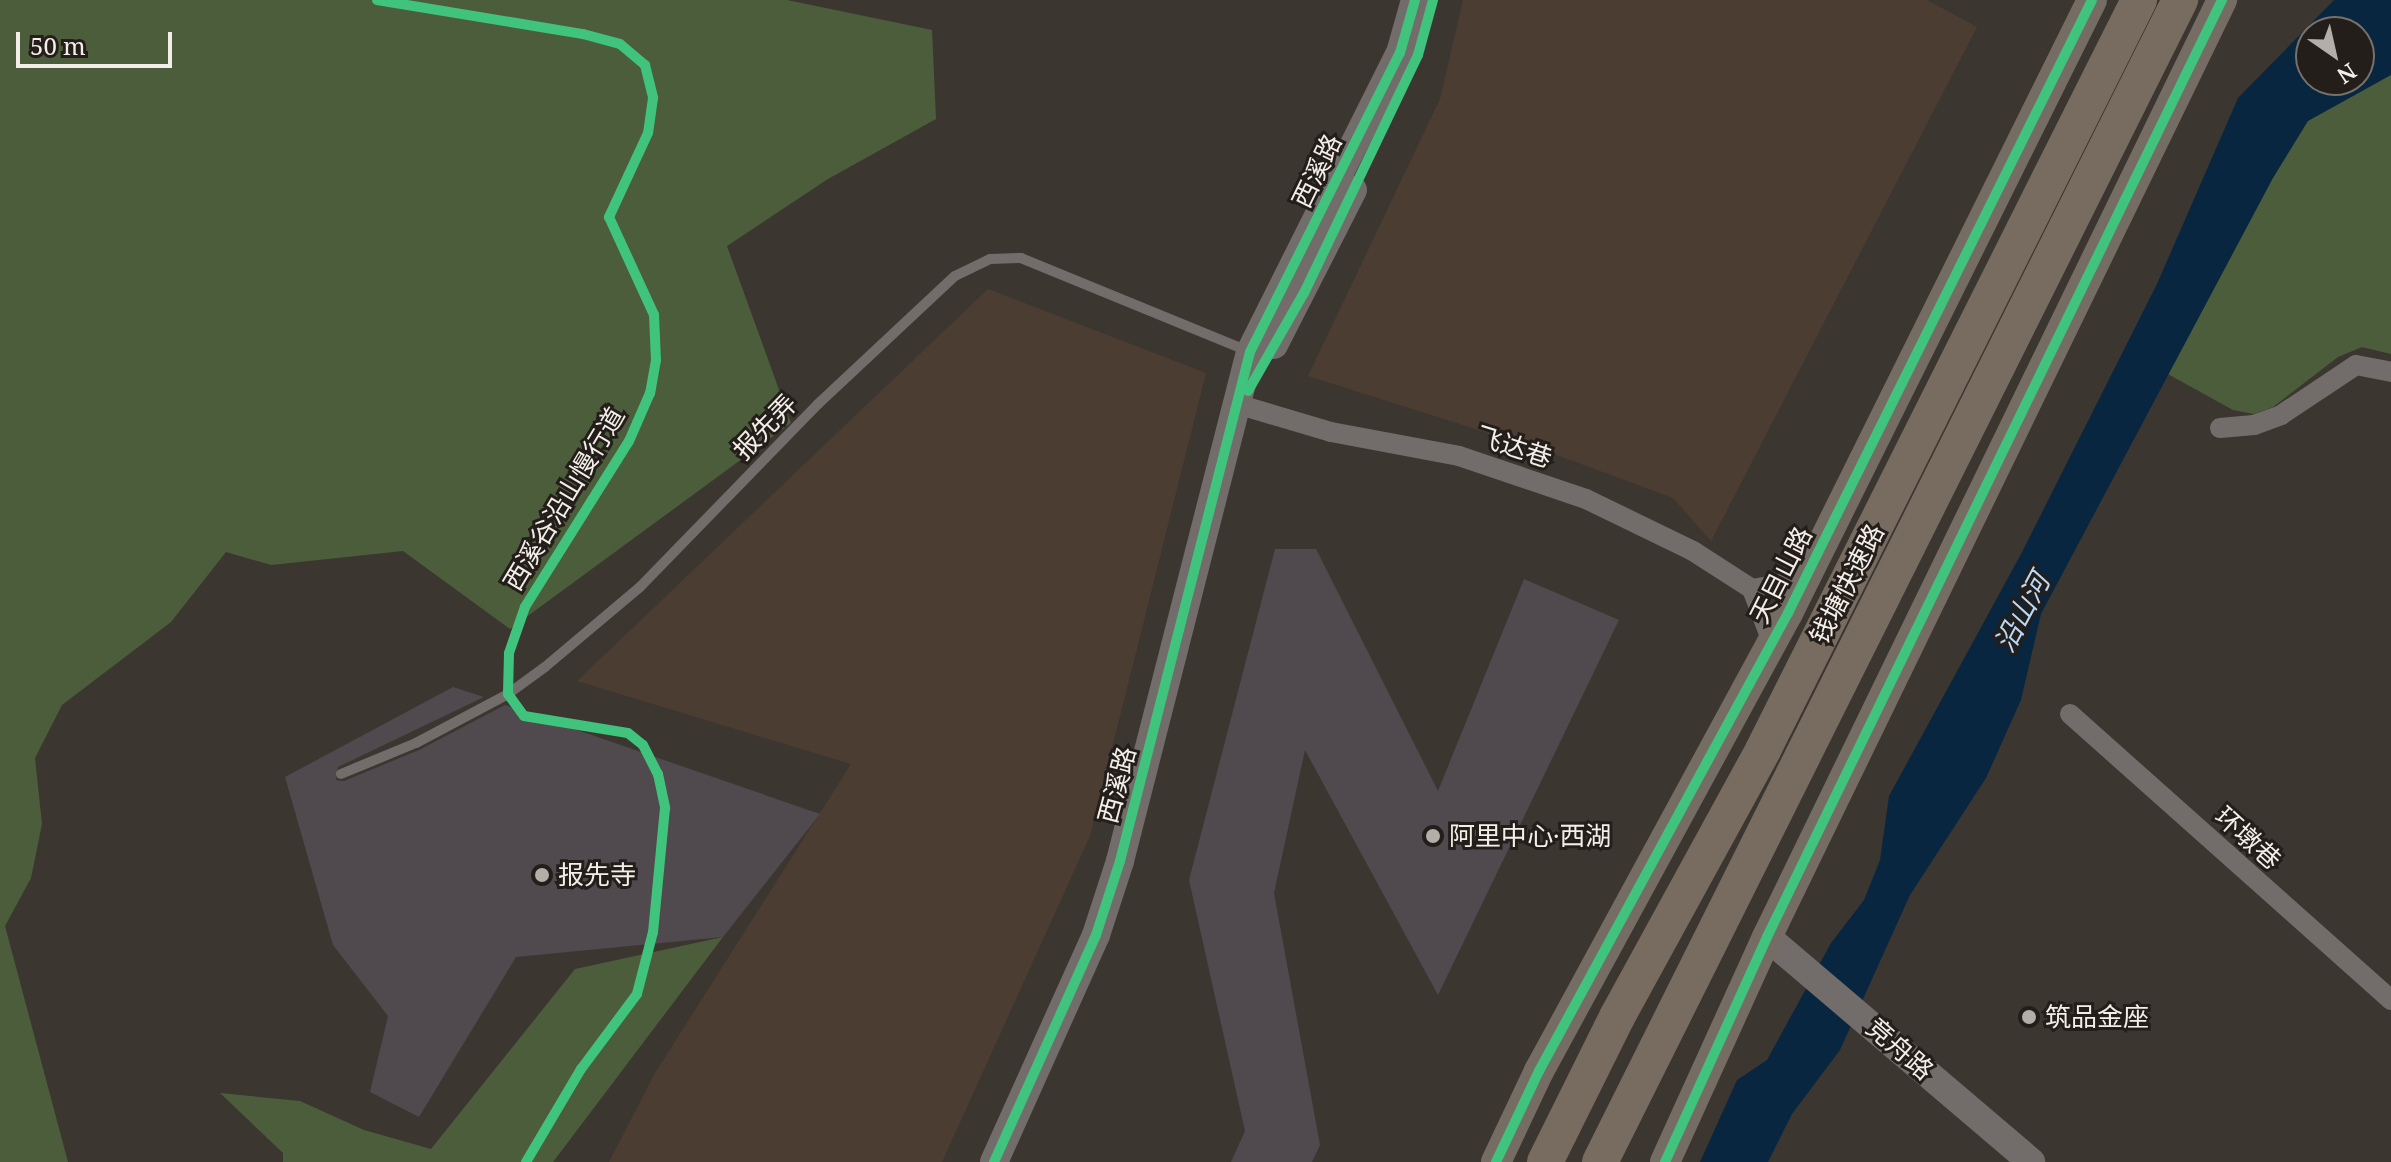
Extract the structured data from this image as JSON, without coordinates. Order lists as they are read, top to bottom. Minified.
{"streets":{"highway":["钱塘快速路"],"main road":["西溪路","天目山路","竞舟路"],"street":["飞达巷","环墩巷"],"lane":["报先弄"],"cycle path":["西溪谷沿山慢行道"]},"crossings":[["西溪路","报先弄"],["西溪路","飞达巷"]],"water":["沿山河"],"places":["阿里中心·西湖","报先寺","筑品金座"],"scale_bar":"50 m","north":"bottom right"}
